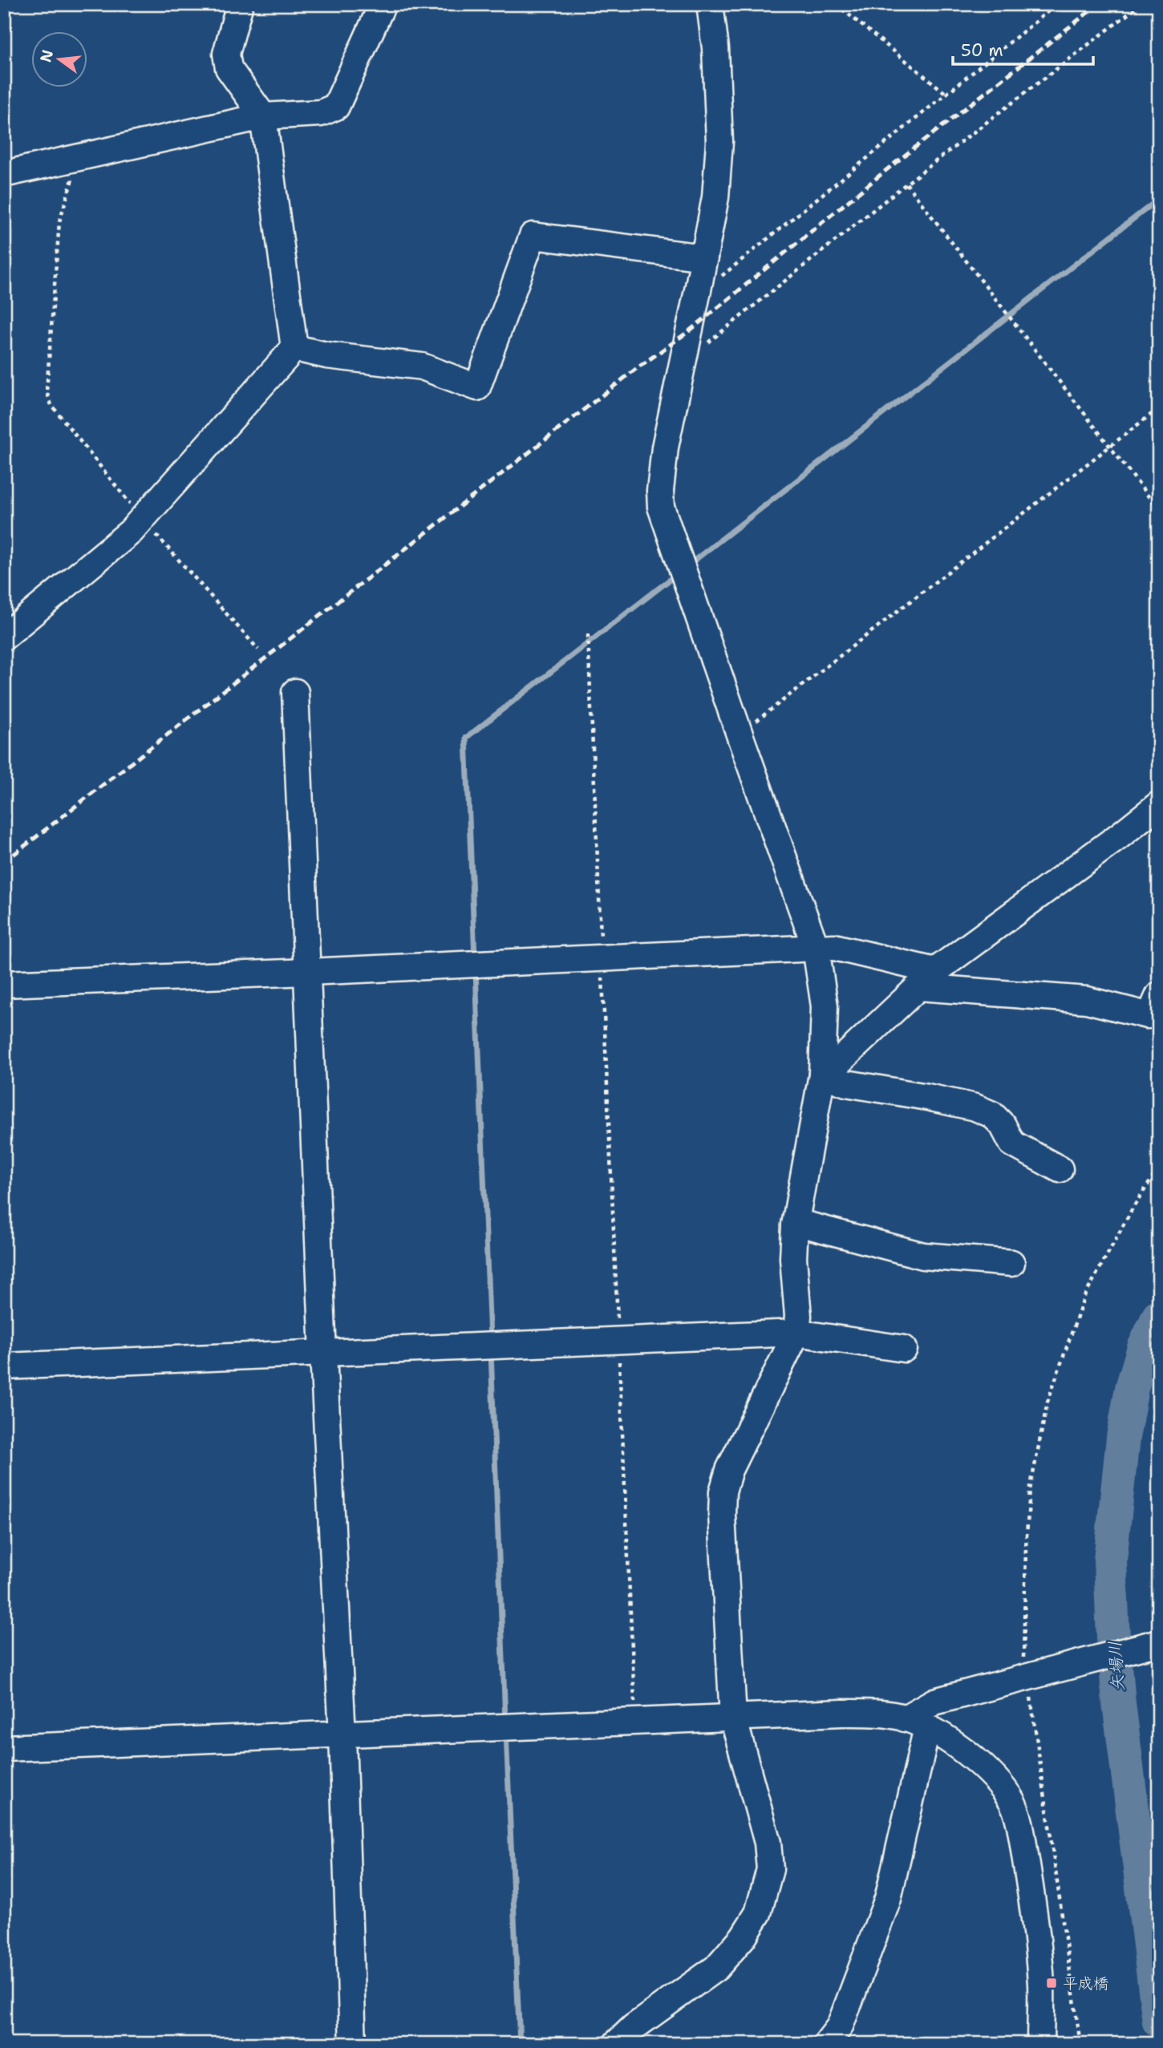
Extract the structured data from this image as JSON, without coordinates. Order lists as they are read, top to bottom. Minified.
{"water":["矢場川"],"places":{"transit":["平成橋"]},"scale_bar":"50 m","north":"left"}
